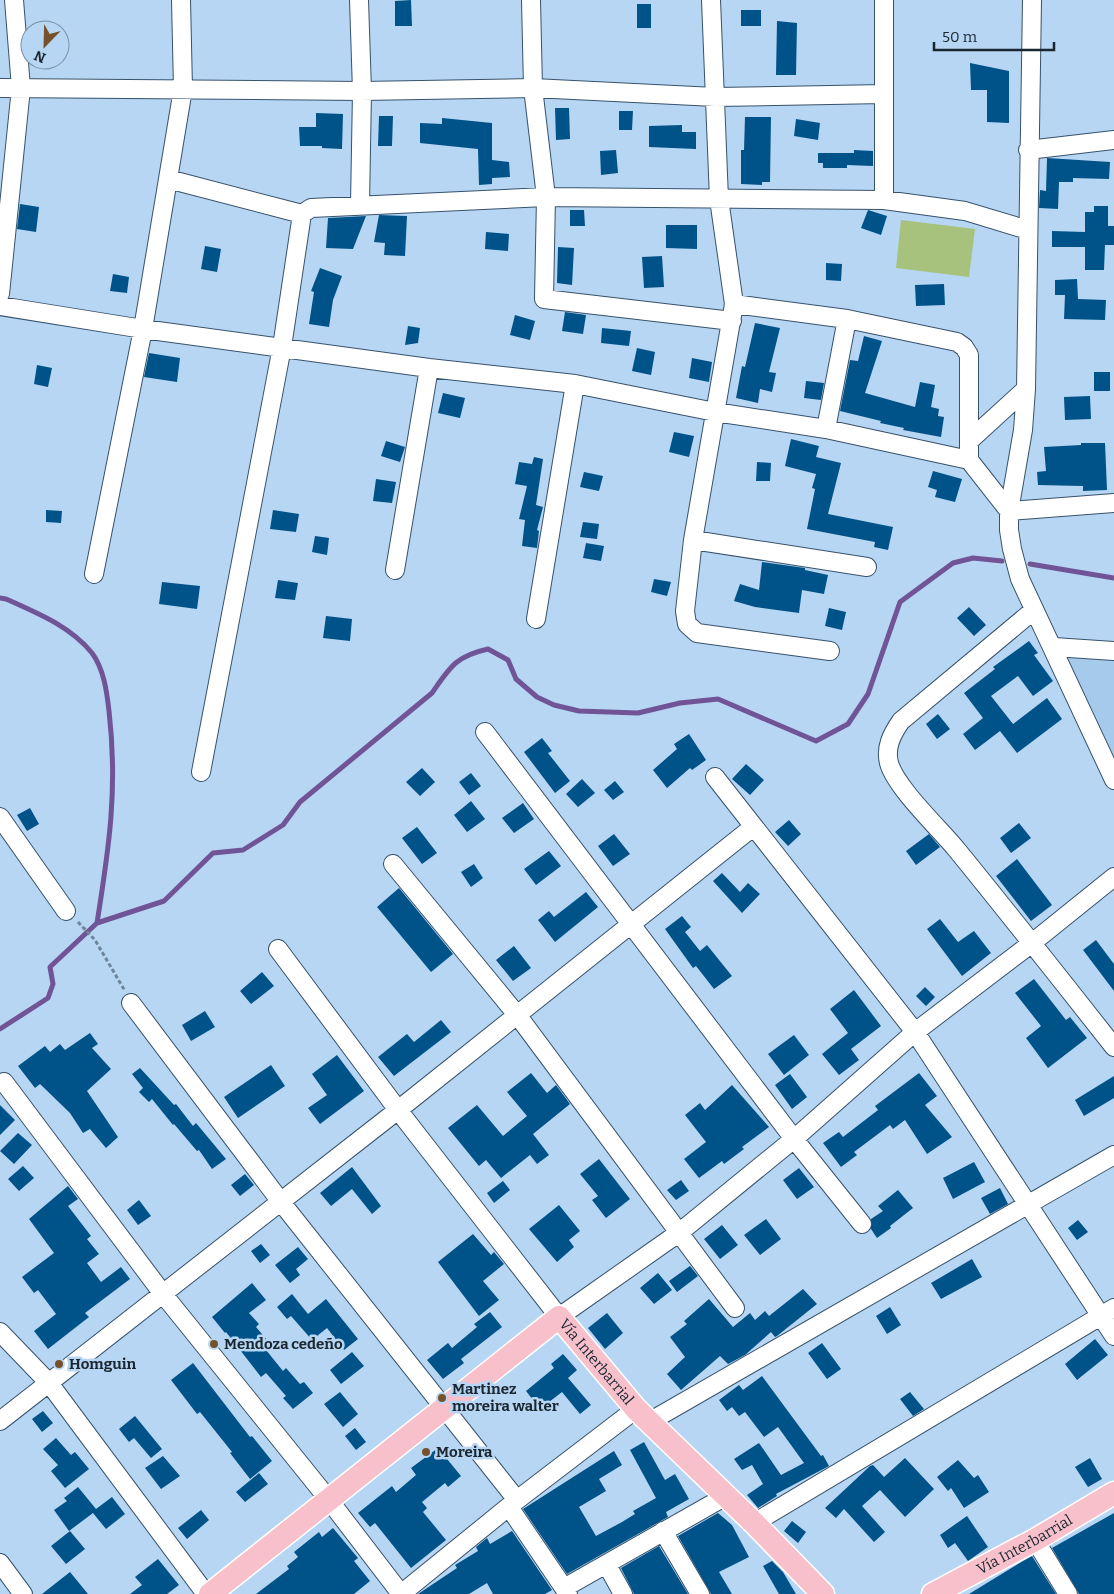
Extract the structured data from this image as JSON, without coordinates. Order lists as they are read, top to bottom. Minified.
{"streets":{"main road":["Vía Interbarrial"]},"places":["Mendoza cedeño","Homguin","Martinez moreira walter","Moreira"],"scale_bar":"50 m","north":"bottom left"}
